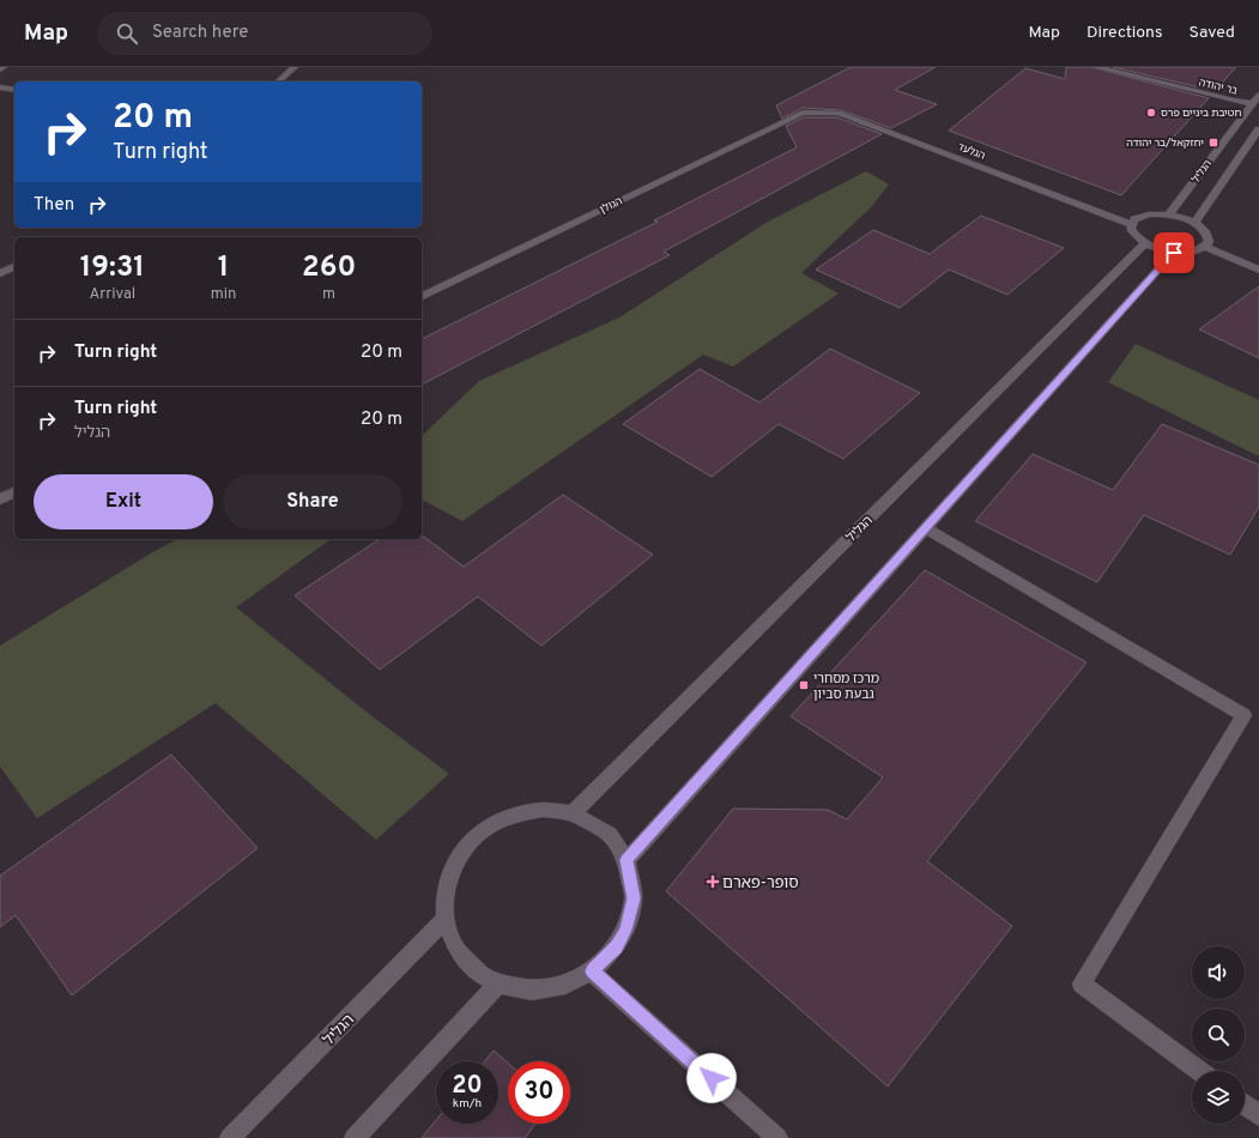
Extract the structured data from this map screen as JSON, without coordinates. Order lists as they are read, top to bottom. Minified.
{"streets":{"street":["בר יהודה","הגלעד","הגליל","הגולן"]},"crossings":[["הגלעד","הגולן"]],"places":{"other":["חטיבת ביניים פרס"],"transit":["יחזקאל/בר יהודה","מרכז מסחרי גבעת סביון"],"health":["סופר-פארם"]},"page":{"header":"Map","search":"Search here","nav":["Map","Directions","Saved"],"turn":["20 m","Turn right"],"then":"Then","eta":["19:31","Arrival","1","min","260","m"],"list":[{"name":"Turn right","value":"20 m"},{"name":"Turn right","note":"הגליל","value":"20 m"}],"buttons":["Exit","Share"],"speed":"20 km/h","limit":"30"}}
